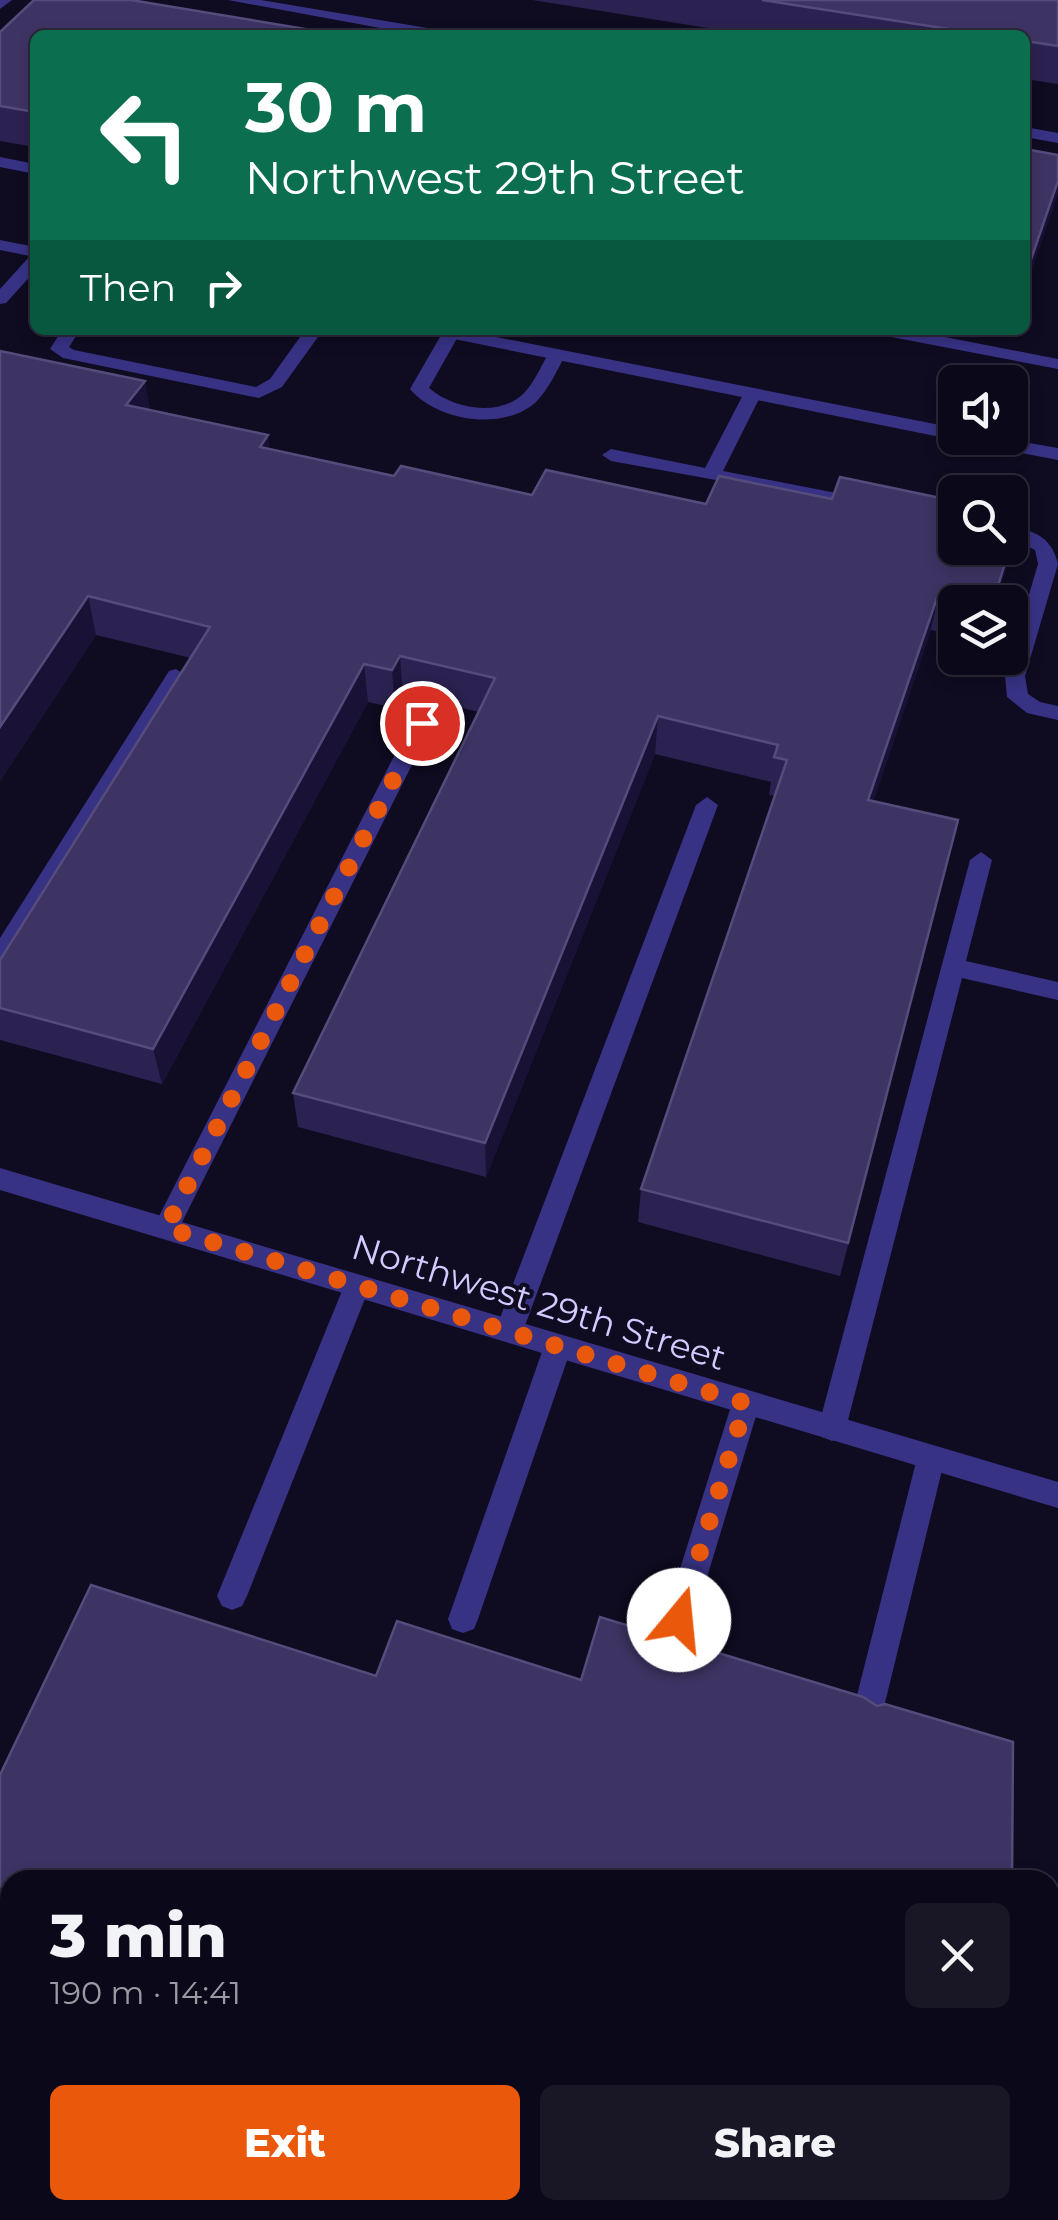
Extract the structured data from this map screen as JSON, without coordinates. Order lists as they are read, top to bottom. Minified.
{"streets":{"street":["Northwest 29th Street"]},"page":{"turn":["30 m","Northwest 29th Street"],"then":"Then","heading":["3 min","190 m · 14:41"],"buttons":["Exit","Share"]}}
